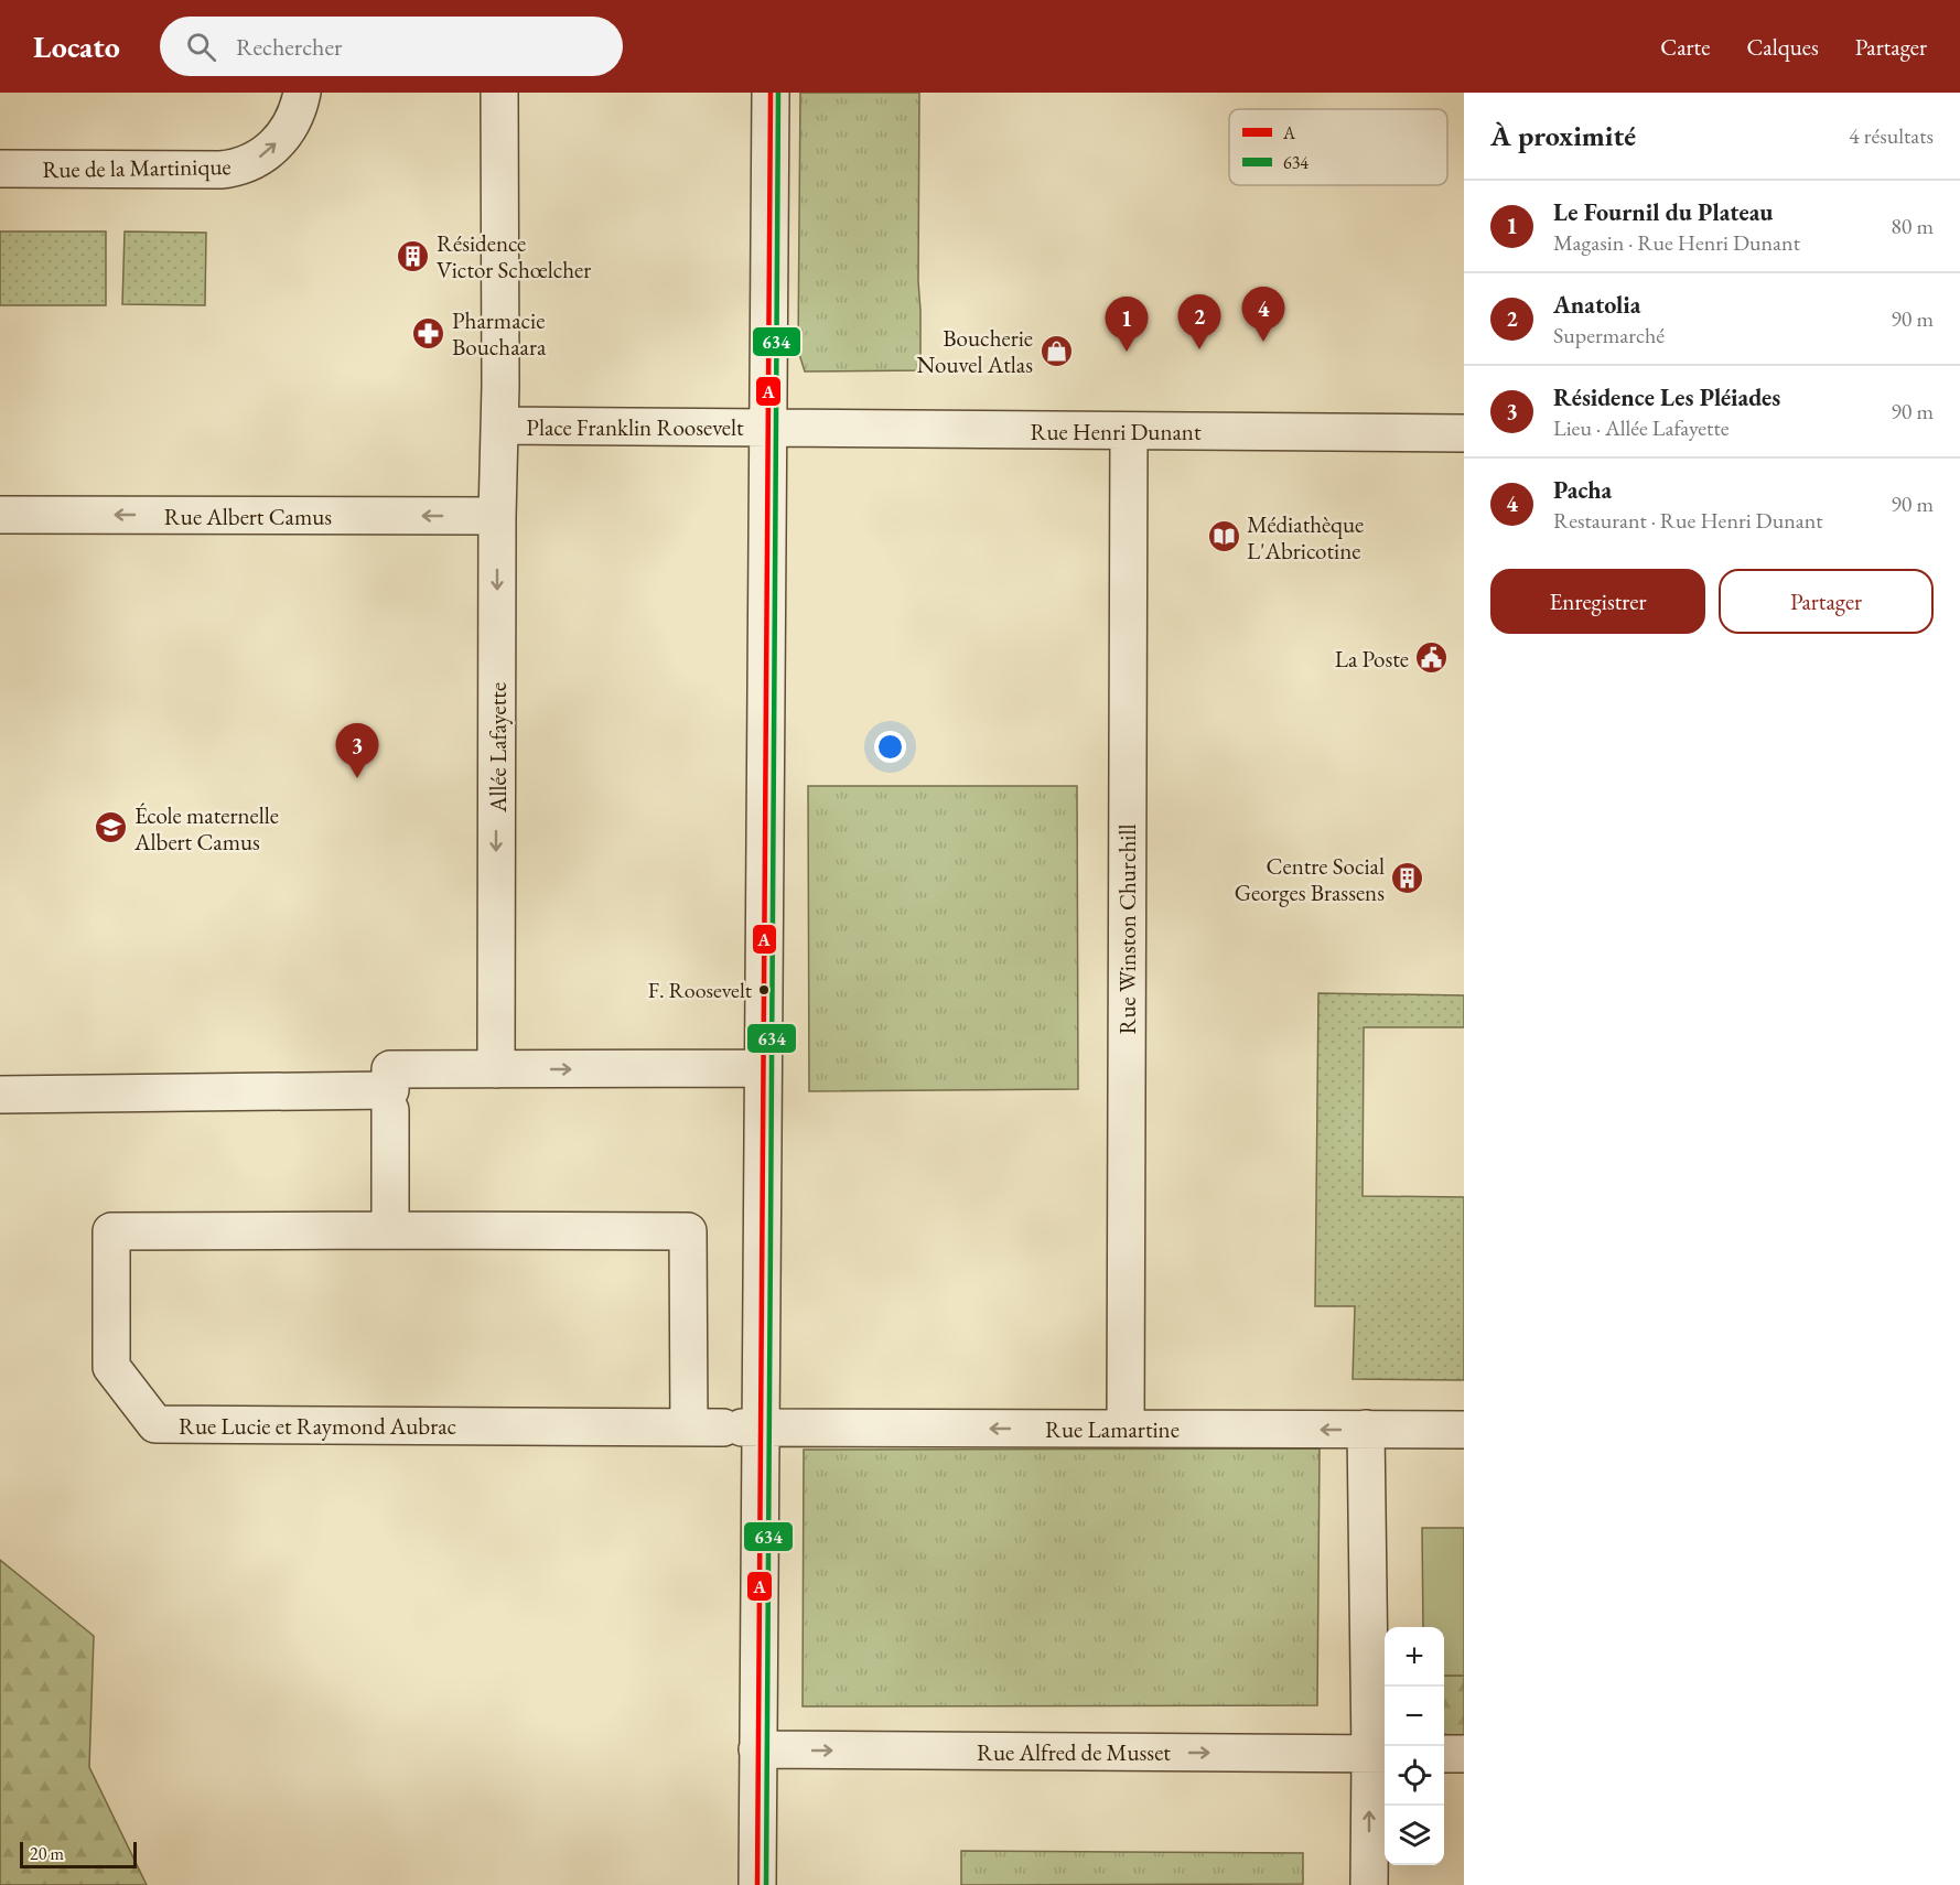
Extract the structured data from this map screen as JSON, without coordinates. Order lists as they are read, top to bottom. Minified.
{"streets":{"street":["Rue de la Martinique","Place Franklin Roosevelt","Rue Henri Dunant","Rue Albert Camus","Allée Lafayette","Rue Winston Churchill","Rue Lucie et Raymond Aubrac","Rue Lamartine","Rue Alfred de Musset"]},"crossings":[["Place Franklin Roosevelt","Rue Henri Dunant"],["Place Franklin Roosevelt","Allée Lafayette"],["Rue Henri Dunant","Rue Winston Churchill"],["Rue Albert Camus","Allée Lafayette"],["Rue Winston Churchill","Rue Lamartine"],["Rue Lucie et Raymond Aubrac","Rue Lamartine"]],"one_way":["Rue de la Martinique","Rue Albert Camus","Rue Lamartine","Rue Alfred de Musset"],"places":{"building":["Résidence Victor Schœlcher","Centre Social Georges Brassens"],"pharmacy":["Pharmacie Bouchaara"],"shop":["Boucherie Nouvel Atlas"],"library":["Médiathèque L'Abricotine"],"public building":["La Poste"],"school or university":["École maternelle Albert Camus"],"other":["F. Roosevelt"]},"lines":["transit line A","transit line 634"],"legend":["A","634"],"scale_bar":"20 m","page":{"header":"Locato","search":"Rechercher","nav":["Carte","Calques","Partager"],"heading":["À proximité","4 résultats"],"list":[{"mark":"1","name":"Le Fournil du Plateau","note":"Magasin · Rue Henri Dunant","value":"80 m"},{"mark":"2","name":"Anatolia","note":"Supermarché","value":"90 m"},{"mark":"3","name":"Résidence Les Pléiades","note":"Lieu · Allée Lafayette","value":"90 m"},{"mark":"4","name":"Pacha","note":"Restaurant · Rue Henri Dunant","value":"90 m"}],"pins":["4","2","1","3"],"buttons":["Enregistrer","Partager"],"map_buttons":["+","−"],"scale":"20 m"}}
